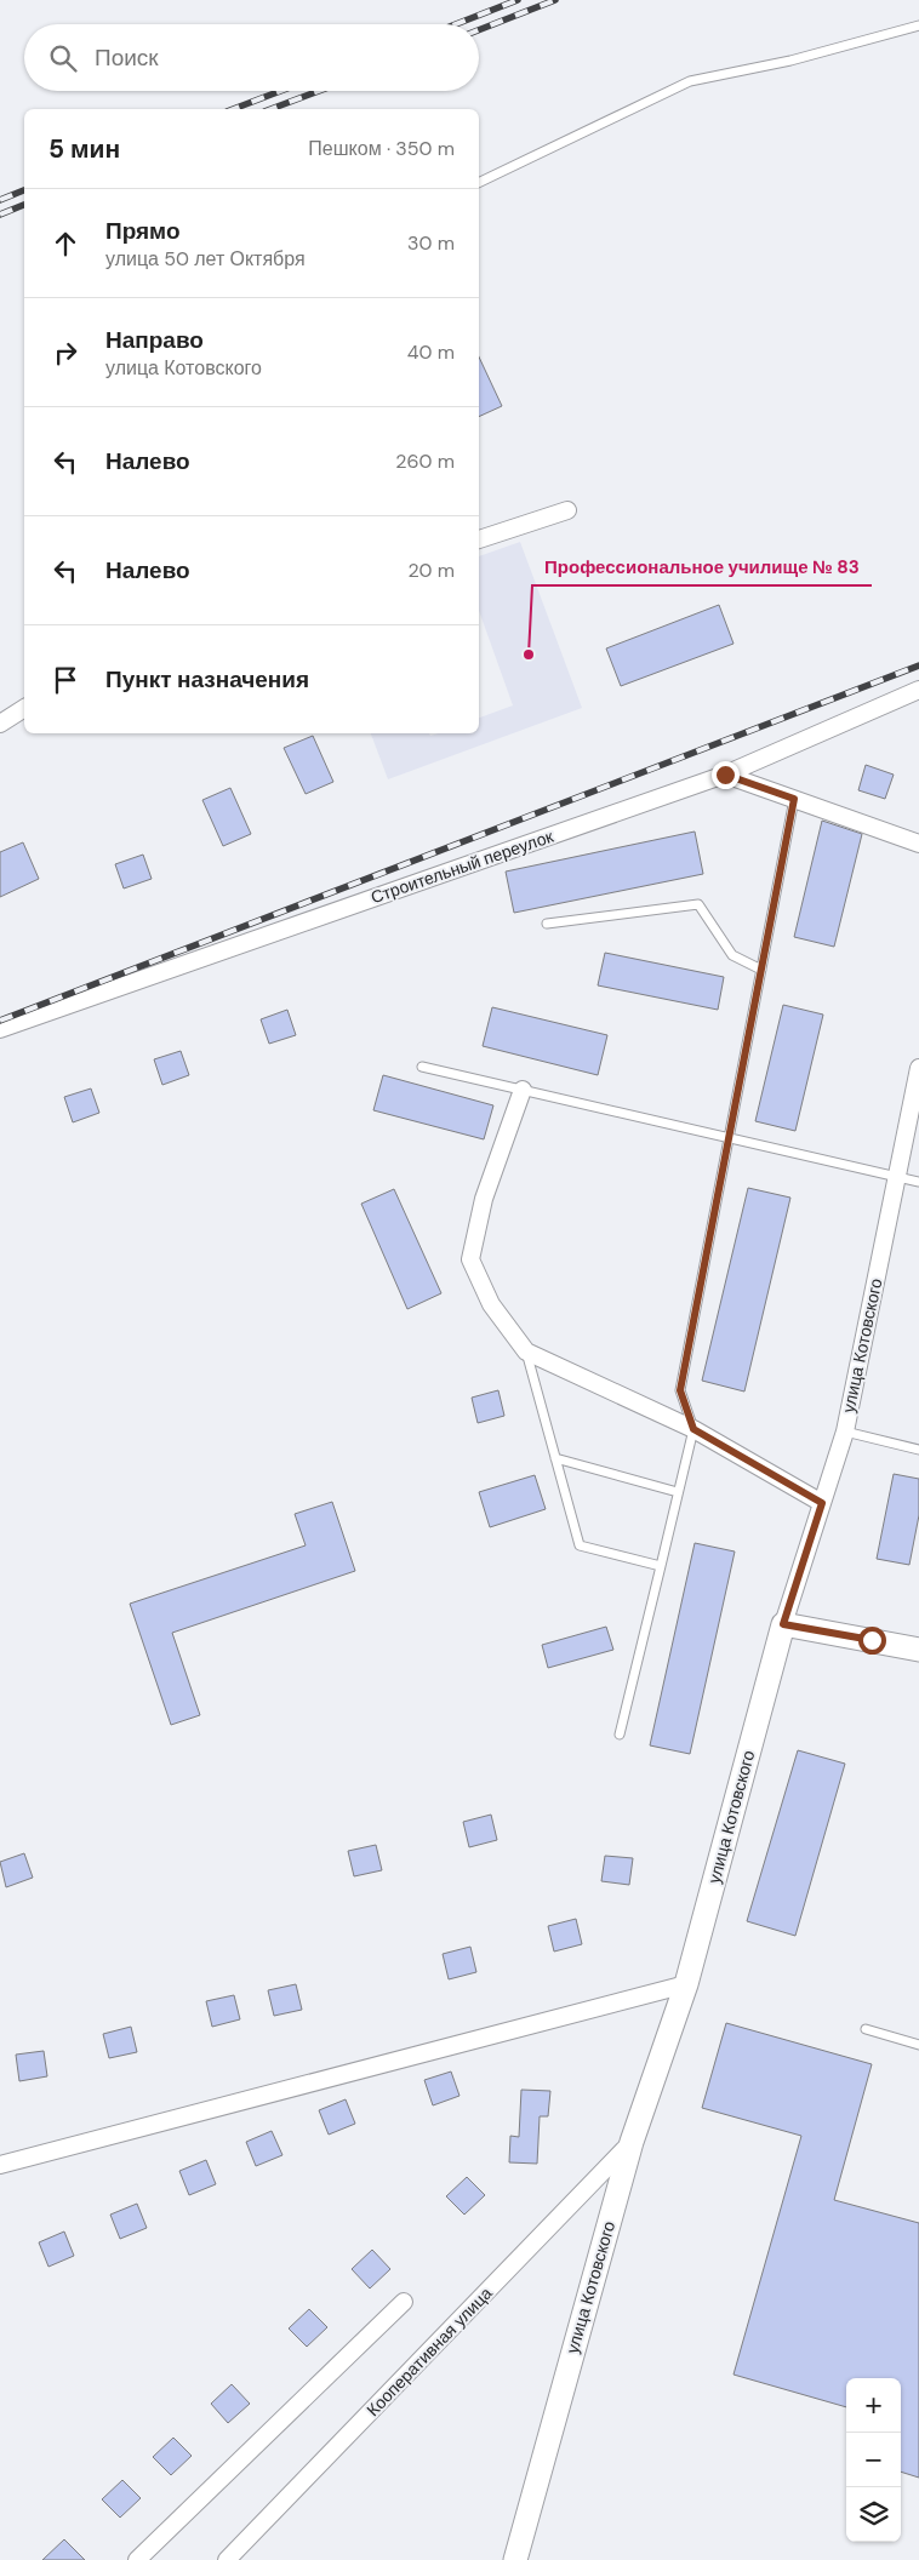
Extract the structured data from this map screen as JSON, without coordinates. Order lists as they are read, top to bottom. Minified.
{"streets":{"main road":["улица Котовского"],"street":["Строительный переулок","Кооперативная улица"]},"crossings":[["улица Котовского","Кооперативная улица"]],"places":["Профессиональное училище № 83"],"page":{"search":"Поиск","heading":["5 мин","Пешком · 350 m"],"list":[["Прямо","улица 50 лет Октября","30 m"],["Направо","улица Котовского","40 m"],["Налево","260 m"],["Налево","20 m"],"Пункт назначения"],"map_buttons":["+","−"]}}
